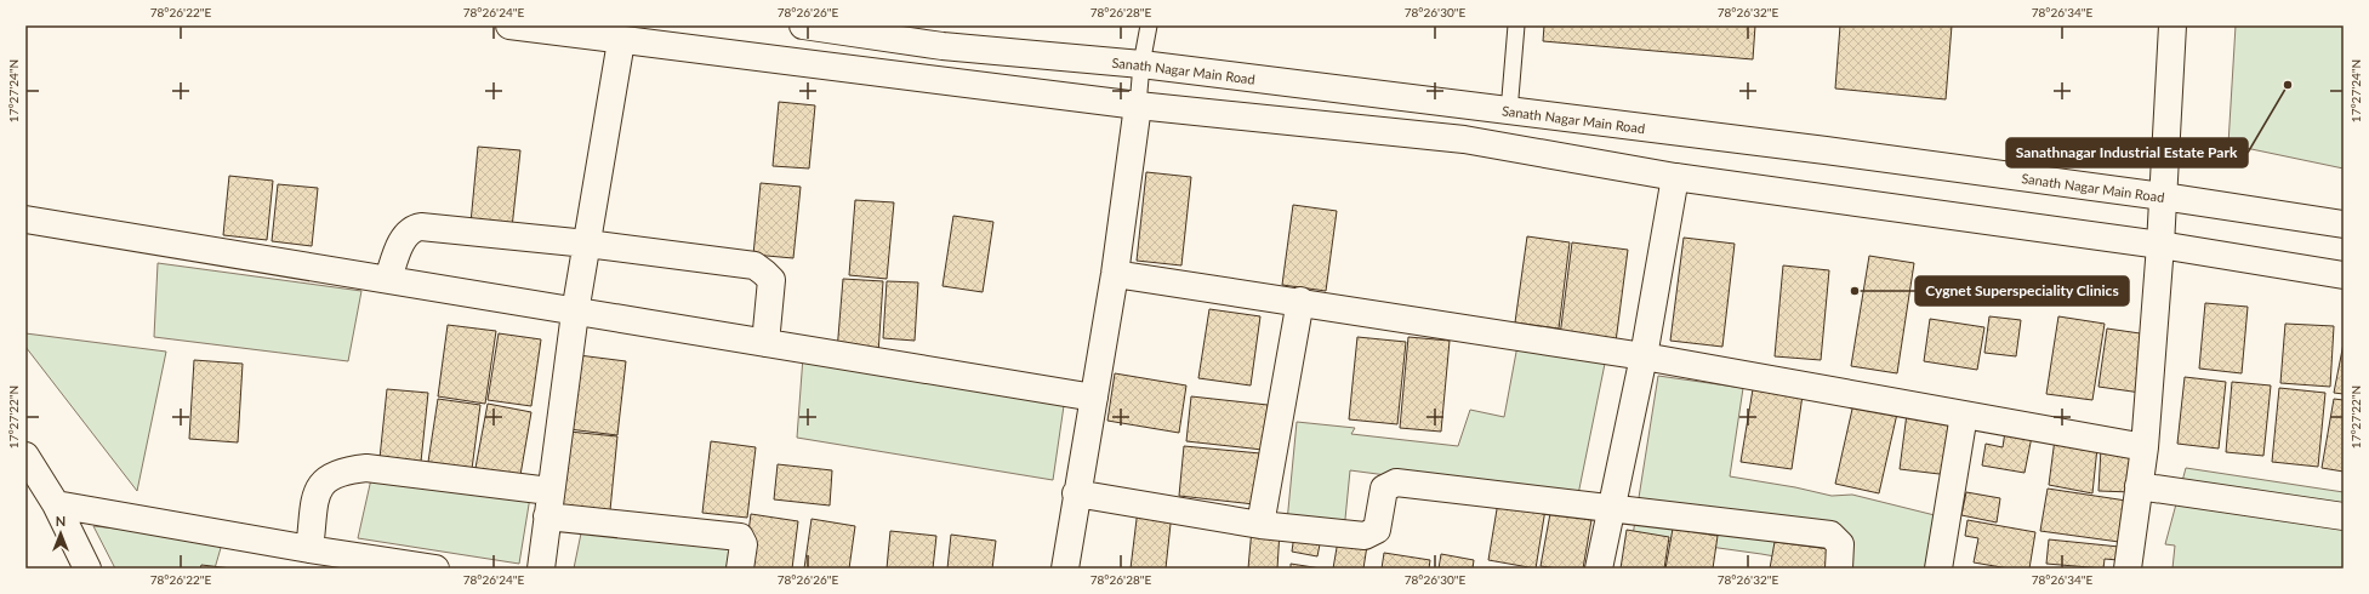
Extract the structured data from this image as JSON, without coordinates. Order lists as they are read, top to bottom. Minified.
{"streets":{"street":["Sanath Nagar Main Road"]},"places":["Sanathnagar Industrial Estate Park","Cygnet Superspeciality Clinics"],"north":"top","coordinates":["78°26'22\"E","78°26'24\"E","78°26'26\"E","78°26'28\"E","78°26'30\"E","78°26'32\"E","78°26'34\"E","17°27'24\"N","17°27'22\"N"]}
